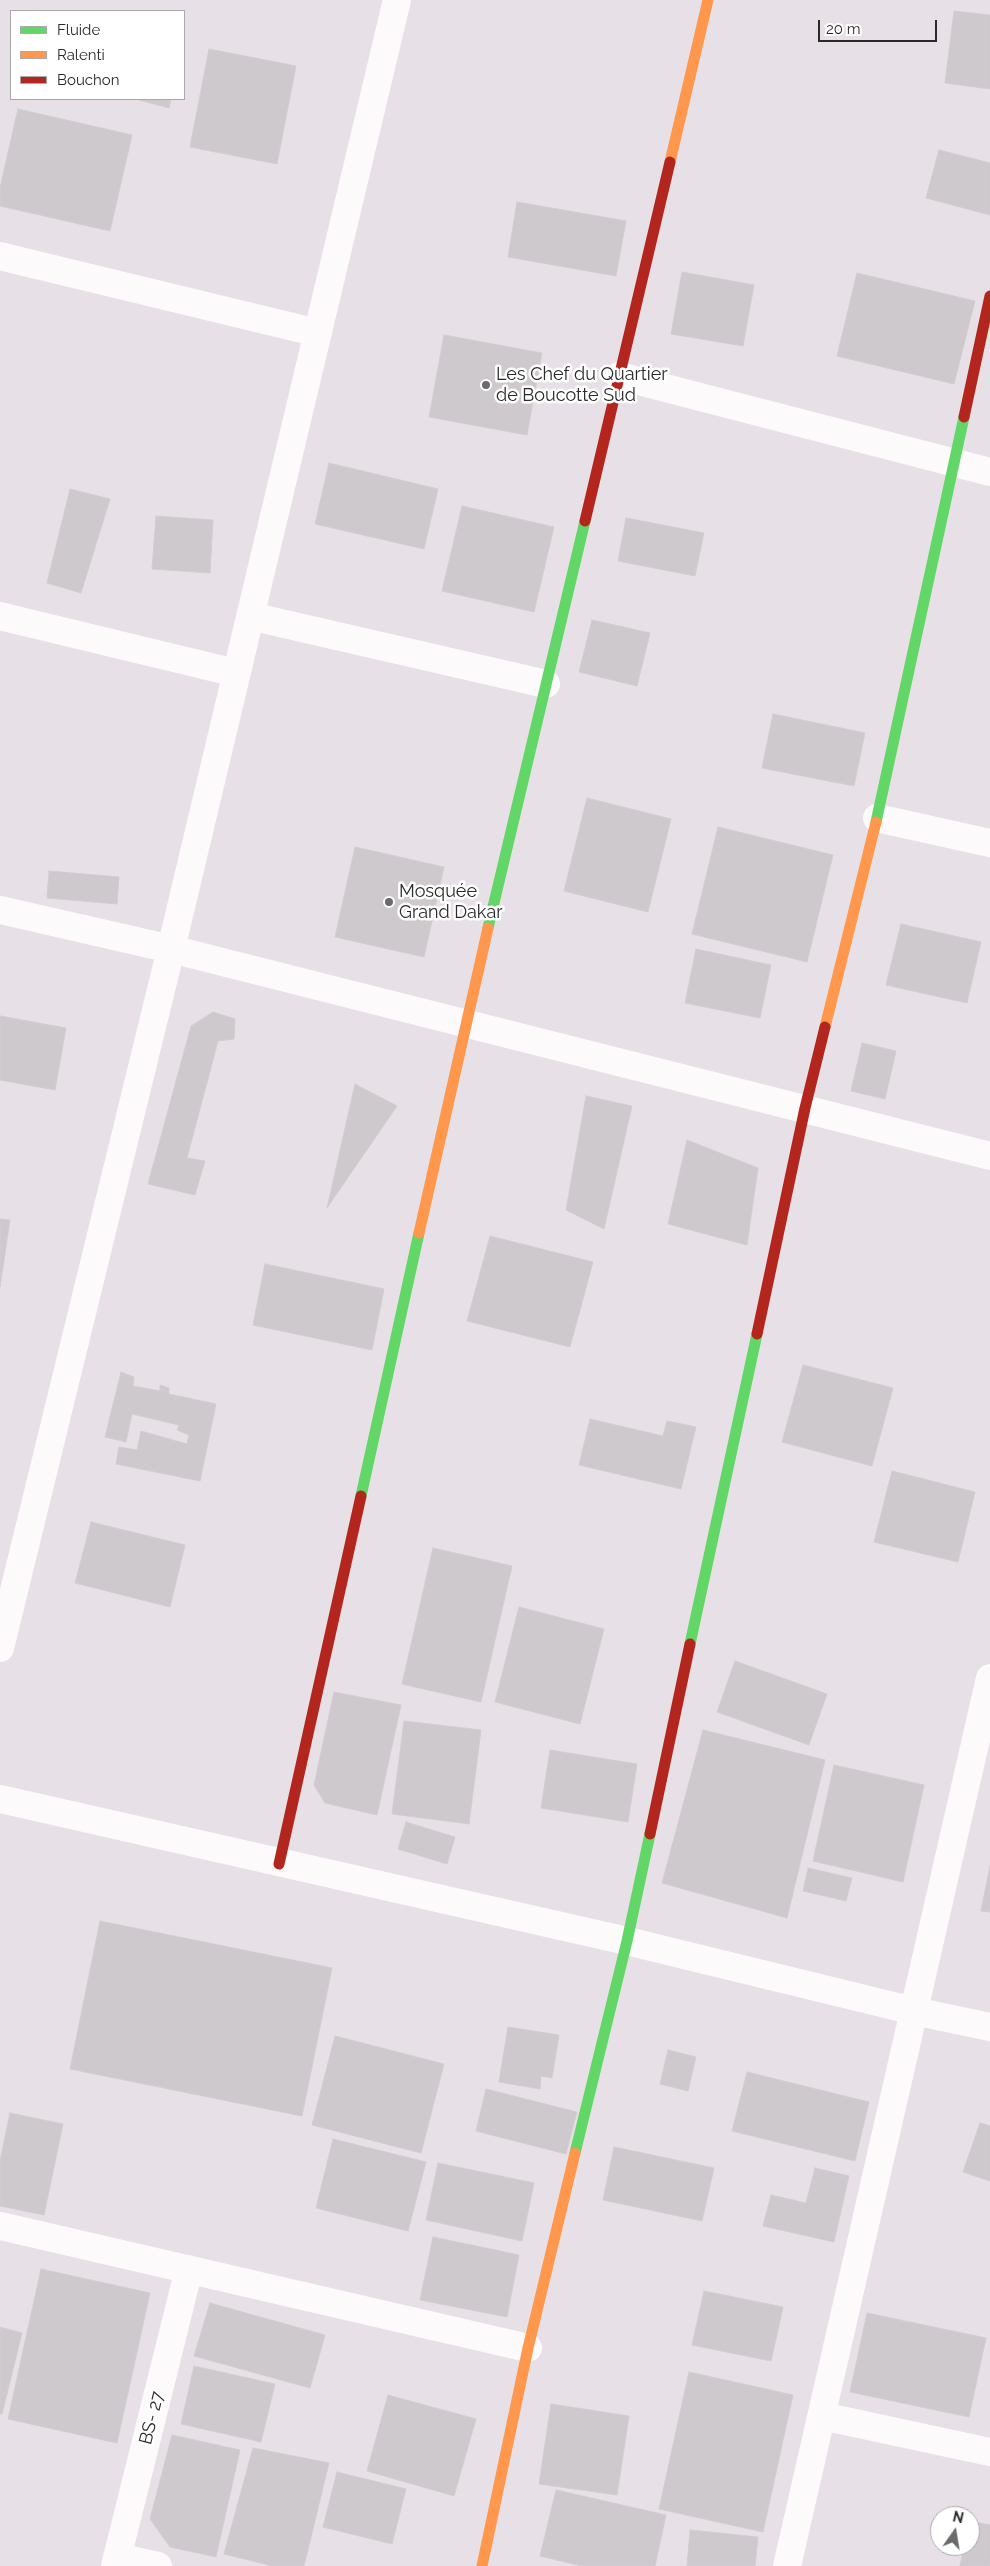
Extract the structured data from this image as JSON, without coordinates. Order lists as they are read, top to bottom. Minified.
{"streets":{"street":["BS- 27"]},"places":["Les Chef du Quartier de Boucotte Sud","Mosquée Grand Dakar"],"legend":["Fluide","Ralenti","Bouchon"],"scale_bar":"20 m","north":"top"}
